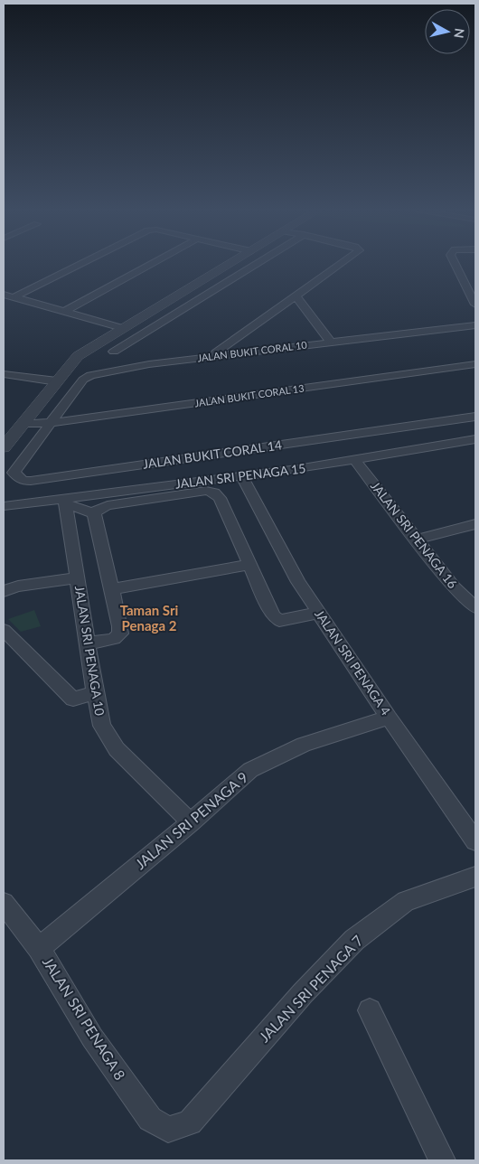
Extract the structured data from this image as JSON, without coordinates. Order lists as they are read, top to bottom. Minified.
{"streets":{"street":["JALAN BUKIT CORAL 10","JALAN BUKIT CORAL 13","JALAN BUKIT CORAL 14","JALAN SRI PENAGA 15","JALAN SRI PENAGA 16","JALAN SRI PENAGA 10","JALAN SRI PENAGA 4","JALAN SRI PENAGA 9","JALAN SRI PENAGA 7","JALAN SRI PENAGA 8"]},"crossings":[["JALAN BUKIT CORAL 10","JALAN BUKIT CORAL 13"],["JALAN BUKIT CORAL 10","JALAN BUKIT CORAL 14"],["JALAN BUKIT CORAL 13","JALAN BUKIT CORAL 14"],["JALAN SRI PENAGA 15","JALAN SRI PENAGA 16"],["JALAN SRI PENAGA 15","JALAN SRI PENAGA 10"],["JALAN SRI PENAGA 15","JALAN SRI PENAGA 4"],["JALAN SRI PENAGA 10","JALAN SRI PENAGA 9"],["JALAN SRI PENAGA 4","JALAN SRI PENAGA 9"],["JALAN SRI PENAGA 9","JALAN SRI PENAGA 8"],["JALAN SRI PENAGA 7","JALAN SRI PENAGA 8"]],"districts":["Taman Sri Penaga 2"],"north":"right"}
